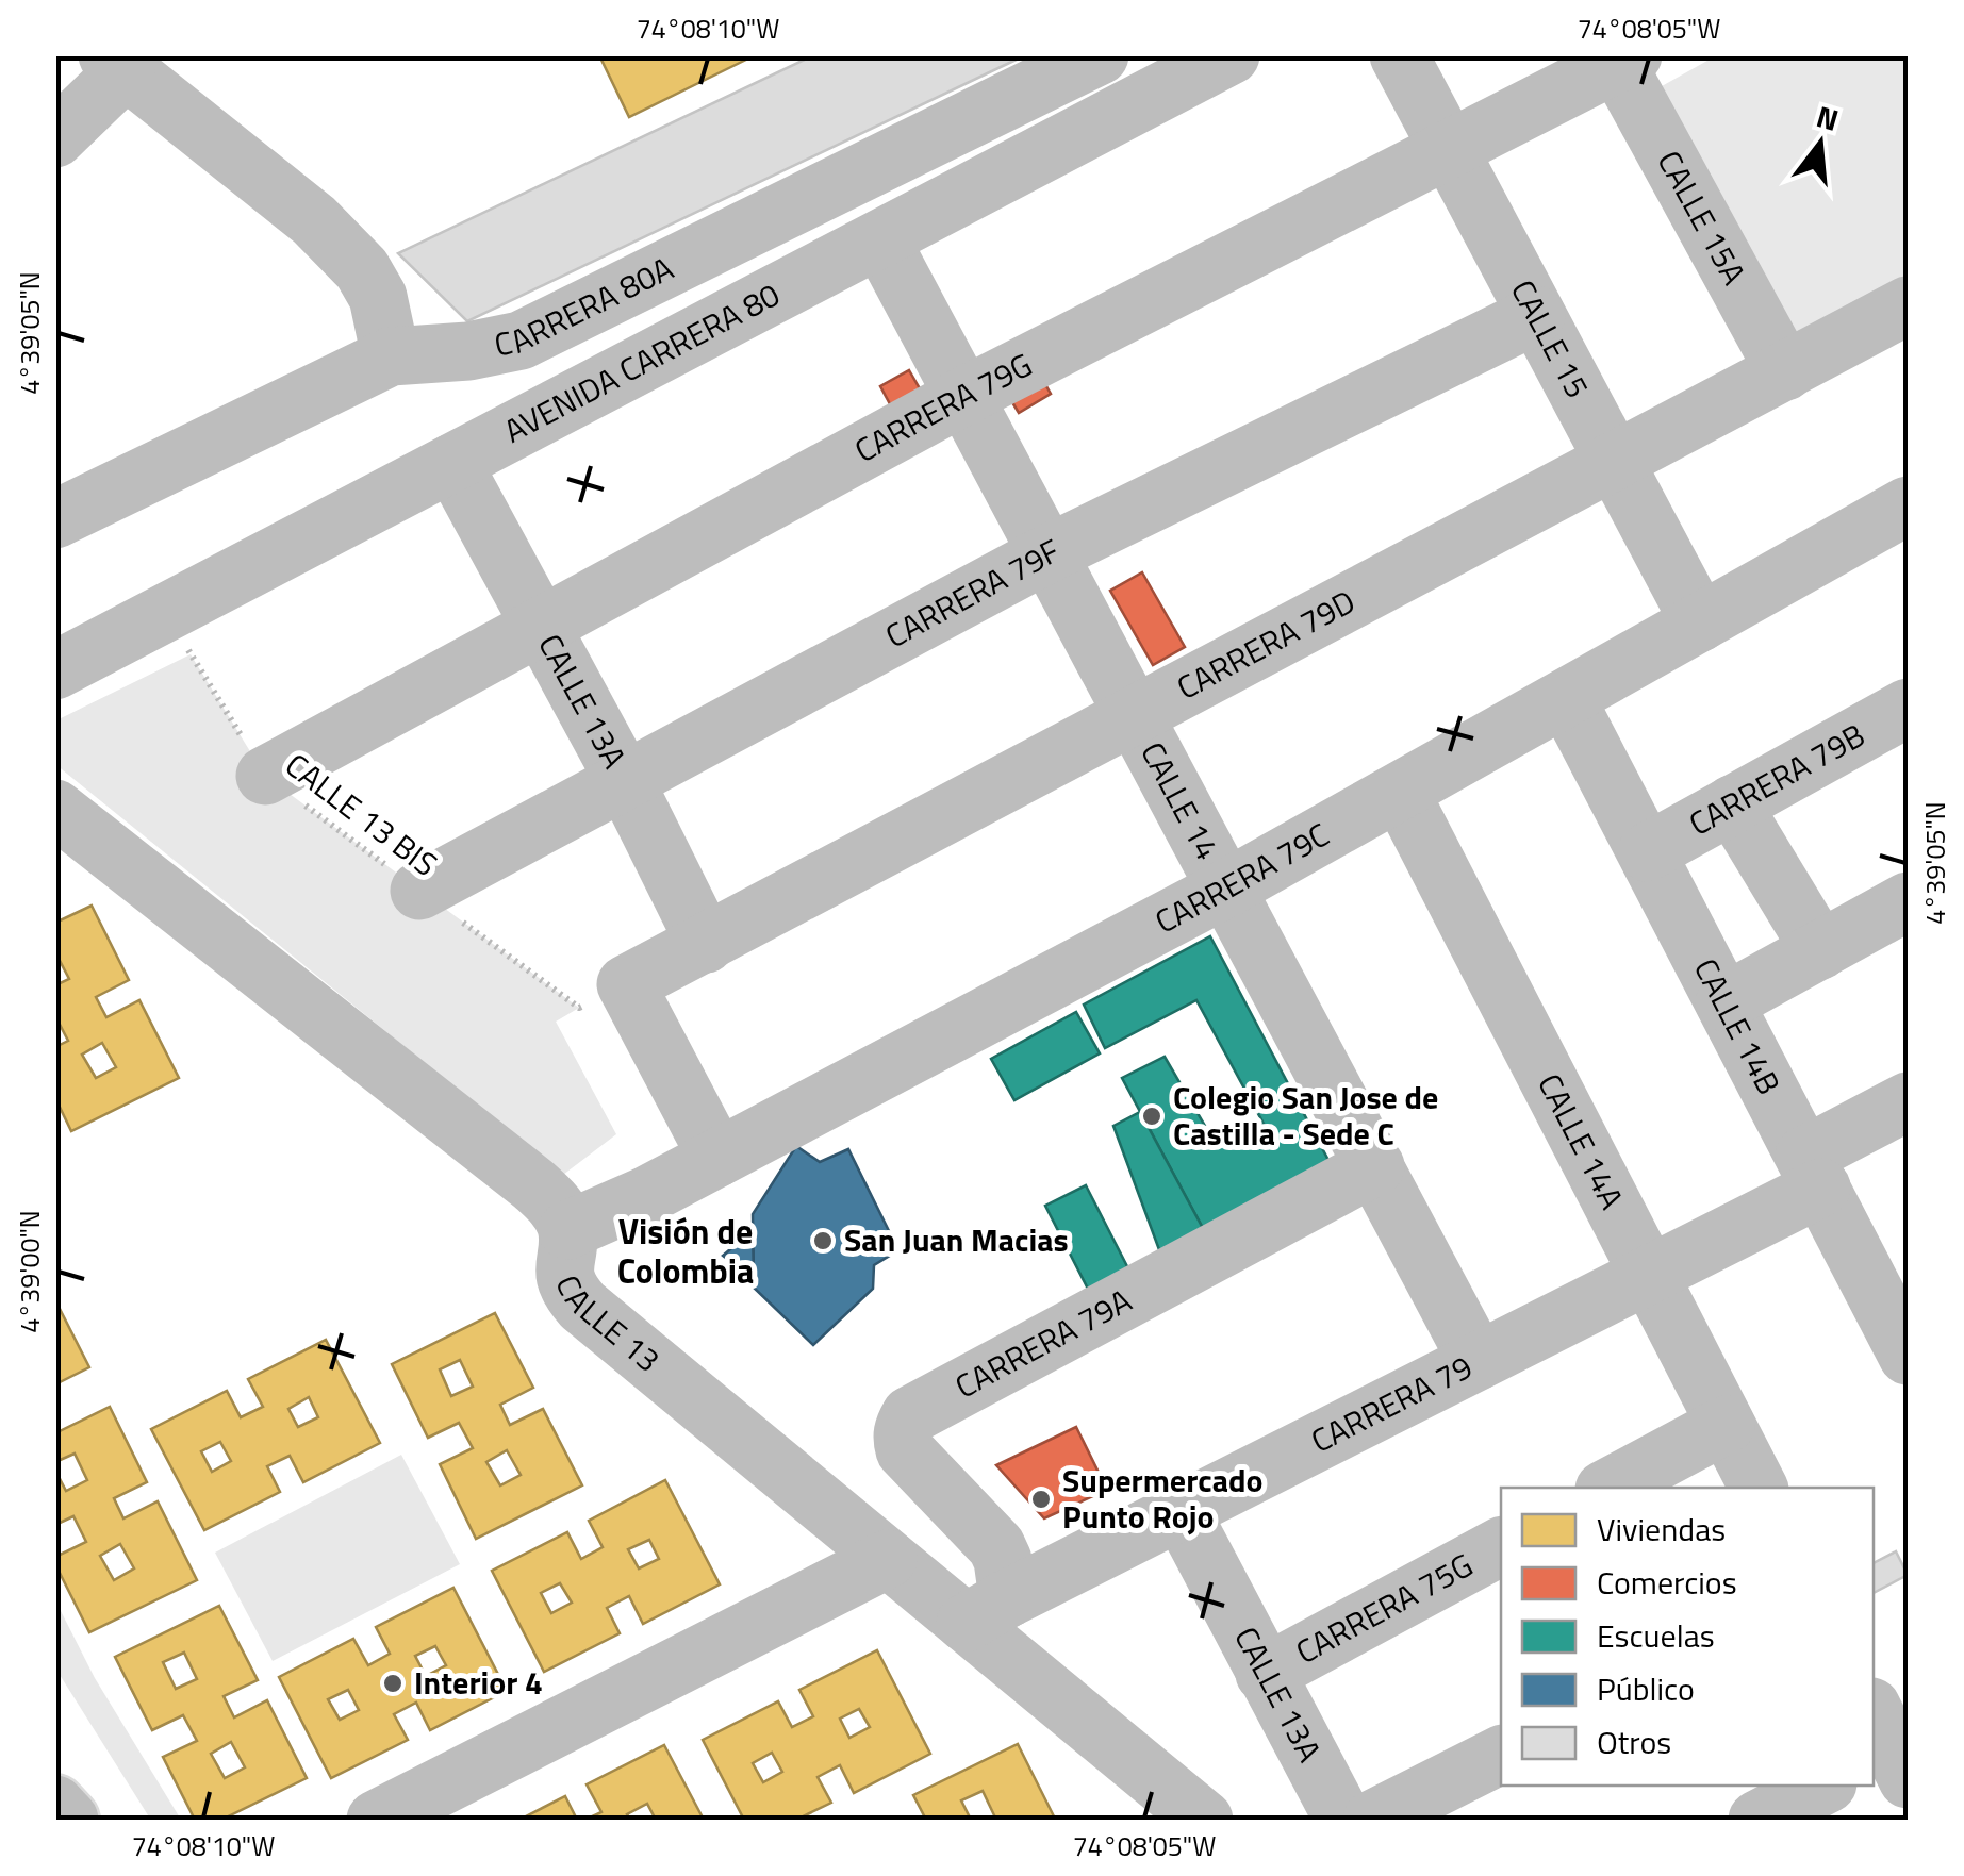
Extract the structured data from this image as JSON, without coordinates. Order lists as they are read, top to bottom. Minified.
{"streets":{"street":["CALLE 15A","CARRERA 80A","CALLE 15","AVENIDA CARRERA 80","CARRERA 79G","CARRERA 79F","CARRERA 79D","CALLE 13A","CARRERA 79B","CALLE 14","CARRERA 79C","CALLE 14B","CALLE 14A","CALLE 13","CARRERA 79A","CARRERA 79","CARRERA 75G"],"path":["CALLE 13 BIS"]},"crossings":[["CALLE 15A","CARRERA 79G"],["CALLE 15A","CARRERA 79D"],["CALLE 15","CARRERA 79G"],["CALLE 15","CARRERA 79F"],["CALLE 15","CARRERA 79D"],["CALLE 15","CARRERA 79C"],["AVENIDA CARRERA 80","CALLE 13A"],["AVENIDA CARRERA 80","CALLE 14"],["AVENIDA CARRERA 80","CALLE 13 BIS"],["CARRERA 79G","CALLE 13A"],["CARRERA 79G","CALLE 14"],["CARRERA 79G","CALLE 13 BIS"],["CARRERA 79F","CALLE 13A"],["CARRERA 79F","CALLE 14"],["CARRERA 79F","CALLE 13 BIS"],["CARRERA 79D","CALLE 13A"],["CARRERA 79D","CALLE 14"],["CARRERA 79D","CALLE 13 BIS"],["CALLE 13A","CARRERA 79"],["CALLE 13A","CARRERA 75G"],["CARRERA 79B","CALLE 14B"],["CALLE 14","CARRERA 79C"],["CALLE 14","CARRERA 79A"],["CALLE 14","CARRERA 79"],["CARRERA 79C","CALLE 14B"],["CARRERA 79C","CALLE 14A"],["CARRERA 79C","CALLE 13"],["CALLE 14B","CARRERA 79"],["CALLE 14A","CARRERA 79"],["CALLE 13","CARRERA 79A"],["CALLE 13","CARRERA 79"],["CARRERA 79A","CARRERA 79"]],"districts":["Visión de Colombia"],"places":["Colegio San Jose de Castilla - Sede C","San Juan Macias","Supermercado Punto Rojo","Interior 4"],"legend":["Viviendas","Comercios","Escuelas","Público","Otros"],"north":"top","coordinates":["74°08'10\"W","74°08'05\"W","4°39'05\"N","4°39'00\"N"]}
